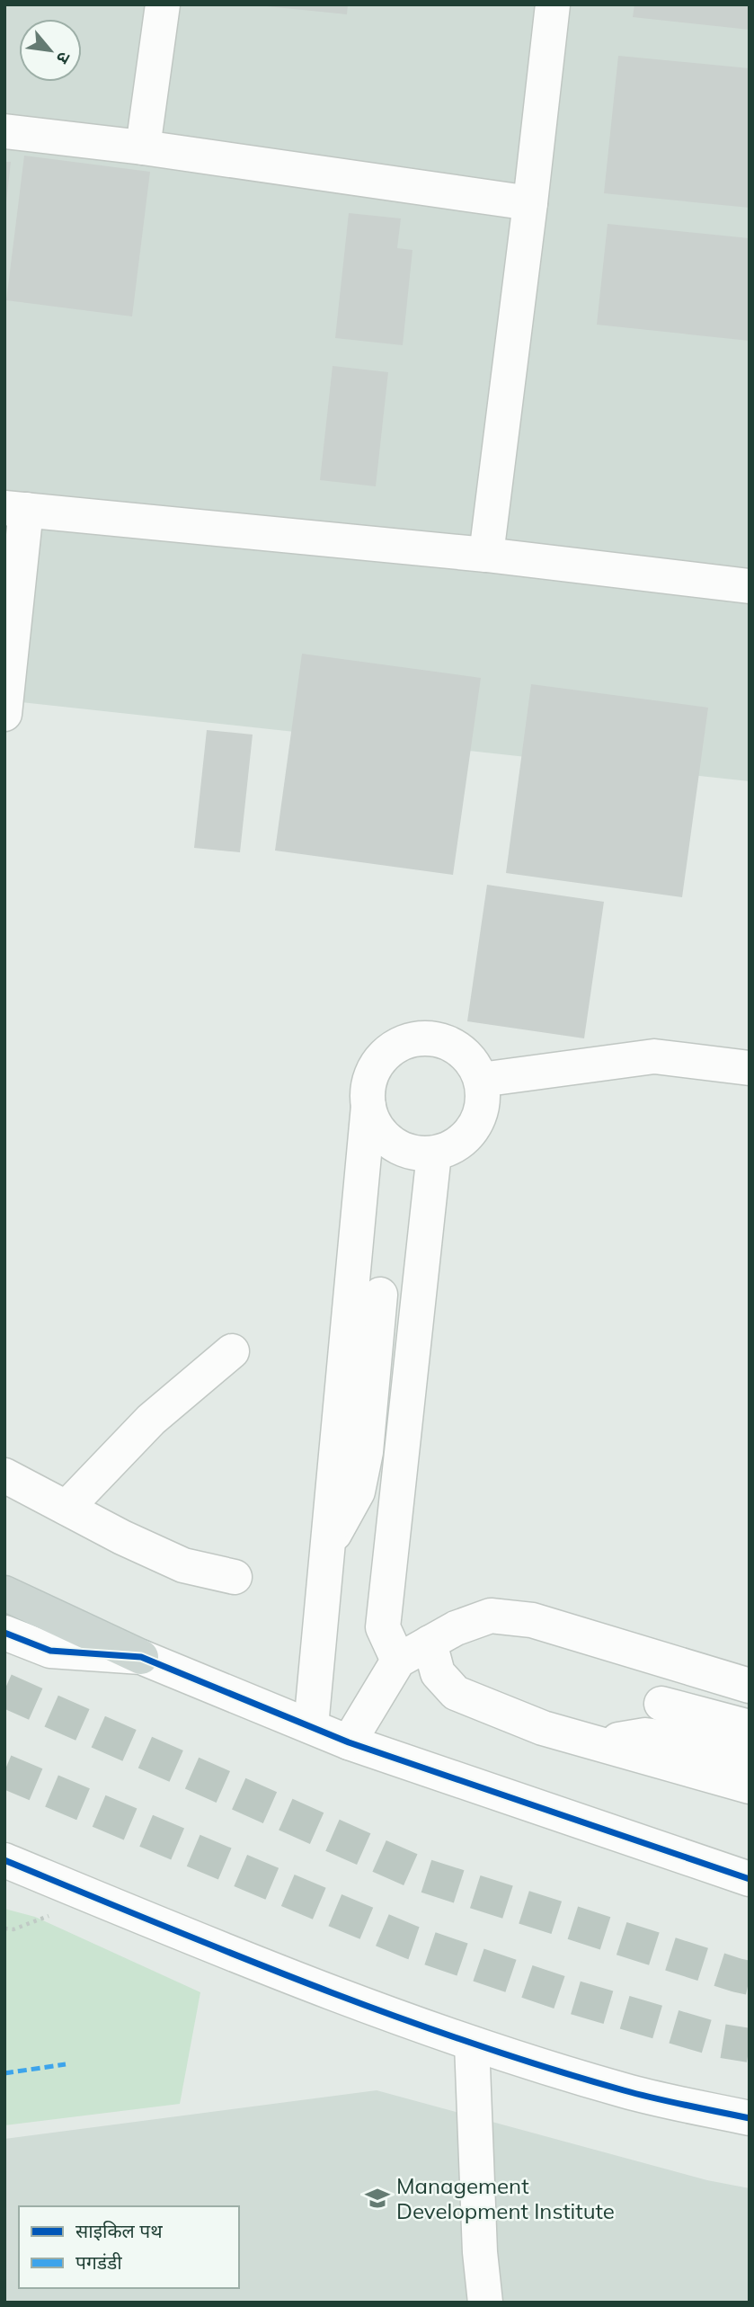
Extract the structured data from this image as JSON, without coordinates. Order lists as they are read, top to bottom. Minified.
{"places":{"school or university":["Management Development Institute"]},"legend":["साइकिल पथ","पगडंडी"],"north":"bottom right"}
